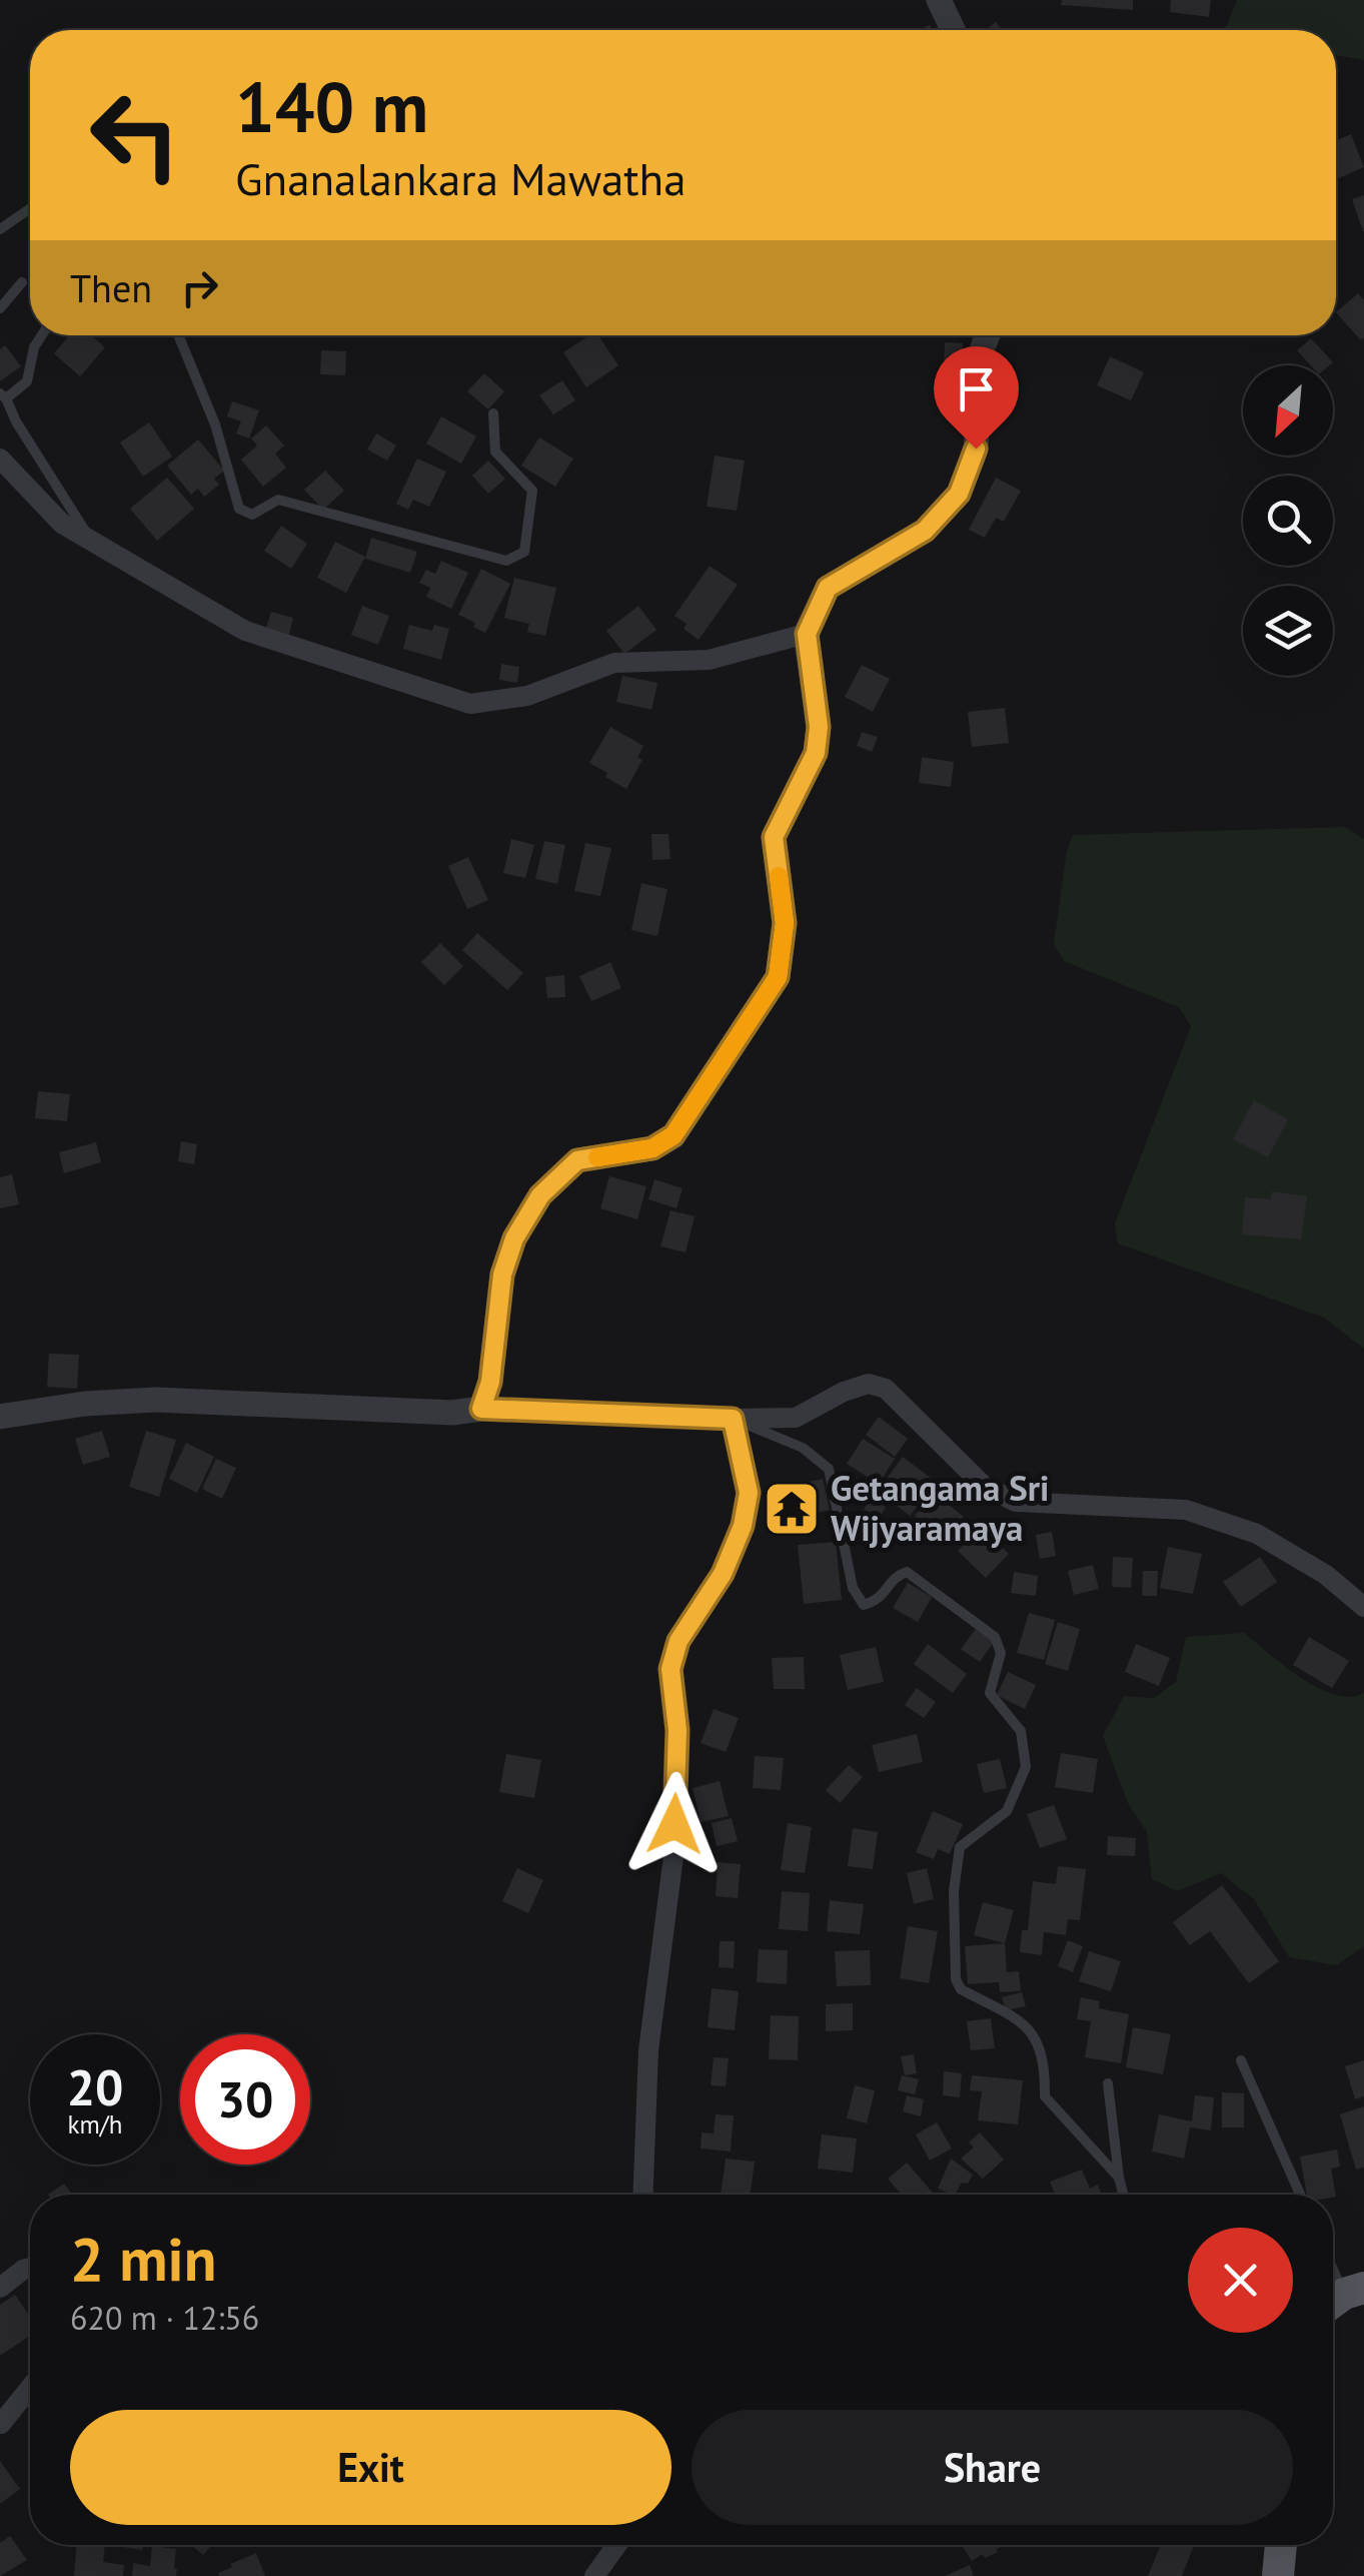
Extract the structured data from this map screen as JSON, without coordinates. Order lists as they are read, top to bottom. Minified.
{"places":{"temple":["Getangama Sri Wijyaramaya"]},"north":"bottom left","page":{"turn":["140 m","Gnanalankara Mawatha"],"then":"Then","speed":"20 km/h","limit":"30","heading":["2 min","620 m · 12:56"],"buttons":["Exit","Share"]}}
